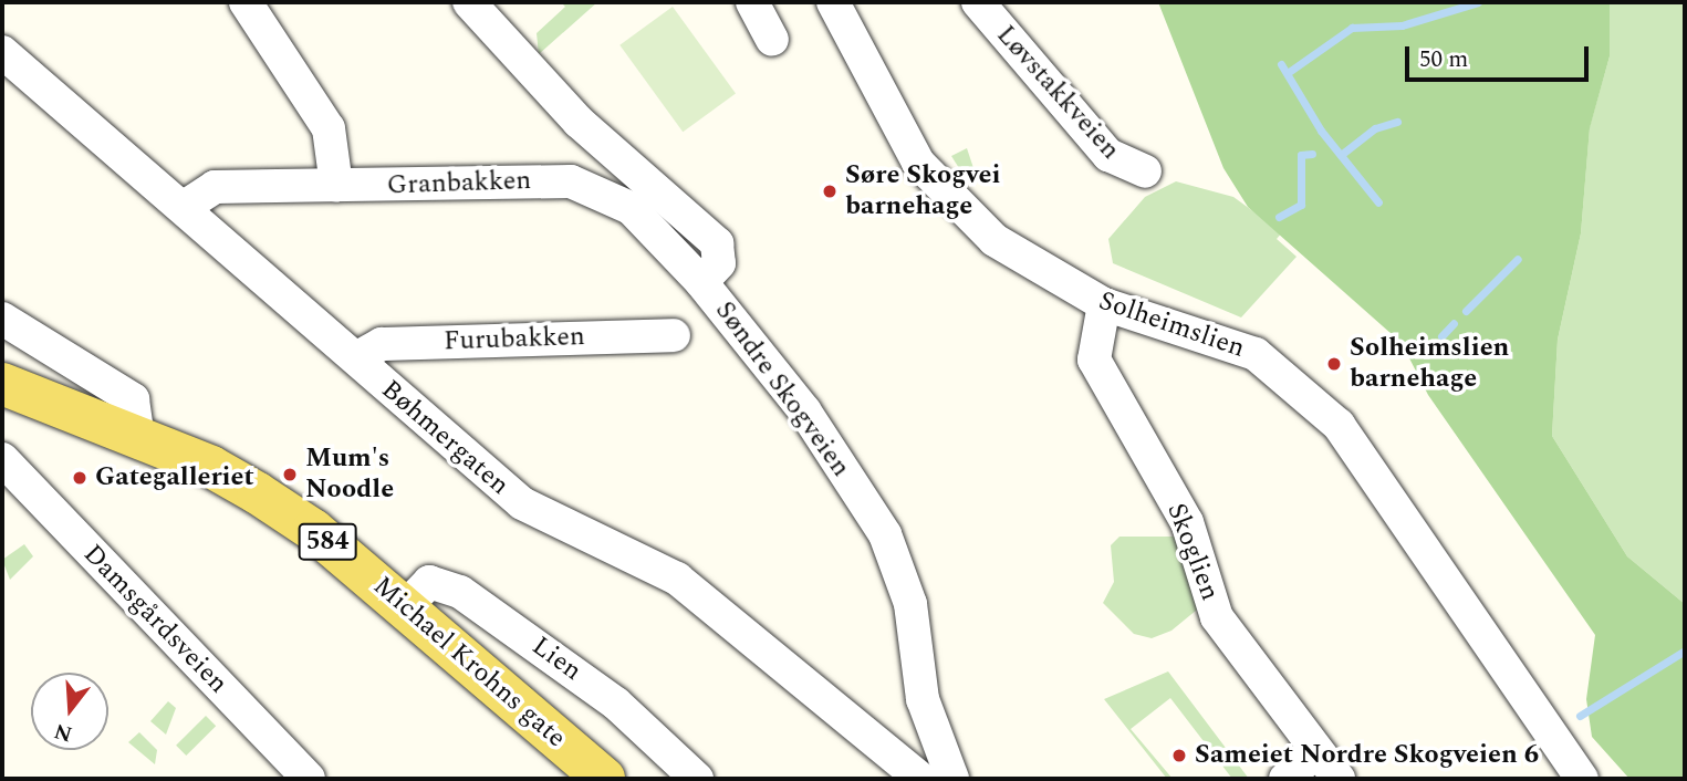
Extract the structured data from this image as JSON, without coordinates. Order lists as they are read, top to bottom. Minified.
{"streets":{"main road":["584","Michael Krohns gate"],"street":["Løvstakkveien","Granbakken","Solheimslien","Furubakken","Søndre Skogveien","Bøhmergaten","Skoglien","Damsgårdsveien","Lien"]},"crossings":[["Granbakken","Søndre Skogveien"],["Granbakken","Bøhmergaten"],["Solheimslien","Skoglien"],["Furubakken","Bøhmergaten"],["Lien","Michael Krohns gate"]],"places":["Søre Skogvei barnehage","Solheimslien barnehage","Mum's Noodle","Gategalleriet","Sameiet Nordre Skogveien 6"],"scale_bar":"50 m","north":"bottom"}
